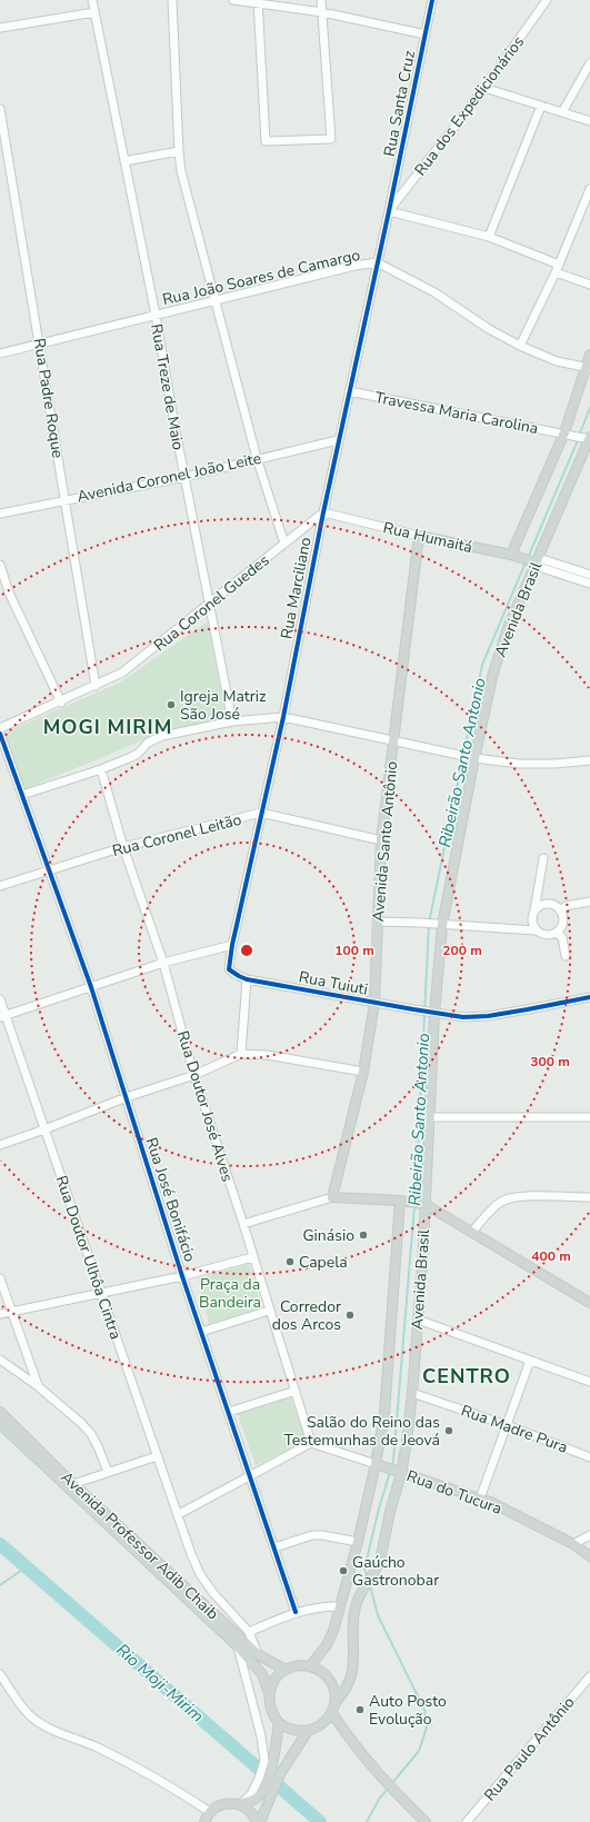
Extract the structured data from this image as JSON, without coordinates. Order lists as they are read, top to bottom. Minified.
{"streets":{"main road":["Rua Humaitá","Avenida Brasil","Avenida Santo Antônio","Rua do Tucura","Avenida Professor Adib Chaib"],"street":["Rua Santa Cruz","Rua dos Expedicionários","Rua João Soares de Camargo","Rua Treze de Maio","Rua Padre Roque","Travessa Maria Carolina","Avenida Coronel João Leite","Rua Marciliano","Rua Coronel Guedes","Rua Coronel Leitão","Rua Tuiuti","Rua Doutor José Alves","Rua José Bonifácio","Rua Doutor Ulhôa Cintra","Rua Madre Pura","Rua Paulo Antônio"]},"crossings":[["Rua Santa Cruz","Rua dos Expedicionários"],["Rua Santa Cruz","Rua Marciliano"],["Rua dos Expedicionários","Rua Marciliano"],["Rua João Soares de Camargo","Rua Treze de Maio"],["Rua João Soares de Camargo","Rua Padre Roque"],["Rua João Soares de Camargo","Rua Marciliano"],["Rua João Soares de Camargo","Avenida Brasil"],["Rua Treze de Maio","Avenida Coronel João Leite"],["Rua Treze de Maio","Rua Coronel Guedes"],["Rua Padre Roque","Avenida Coronel João Leite"],["Rua Padre Roque","Rua Coronel Guedes"],["Travessa Maria Carolina","Rua Marciliano"],["Travessa Maria Carolina","Avenida Brasil"],["Avenida Coronel João Leite","Rua Marciliano"],["Rua Humaitá","Rua Marciliano"],["Rua Humaitá","Rua Coronel Guedes"],["Rua Humaitá","Avenida Brasil"],["Rua Humaitá","Avenida Santo Antônio"],["Rua Marciliano","Rua Coronel Guedes"],["Rua Marciliano","Rua Coronel Leitão"],["Rua Marciliano","Rua Tuiuti"],["Avenida Brasil","Rua Tuiuti"],["Avenida Brasil","Rua Madre Pura"],["Avenida Brasil","Rua do Tucura"],["Avenida Brasil","Avenida Professor Adib Chaib"],["Rua Coronel Leitão","Avenida Santo Antônio"],["Rua Coronel Leitão","Rua Doutor José Alves"],["Rua Coronel Leitão","Rua José Bonifácio"],["Avenida Santo Antônio","Rua Tuiuti"],["Rua Doutor José Alves","Rua do Tucura"],["Rua Doutor Ulhôa Cintra","Avenida Professor Adib Chaib"]],"districts":["MOGI MIRIM","CENTRO"],"water":["Ribeirão Santo Antonio","Rio Moji-Mirim"],"parks":["Praça da Bandeira"],"places":["Igreja Matriz São José","Ginásio","Capela","Corredor dos Arcos","Salão do Reino das Testemunhas de Jeová","Gaúcho Gastronobar","Auto Posto Evolução"],"rings":["100 m","200 m","300 m","400 m"]}
